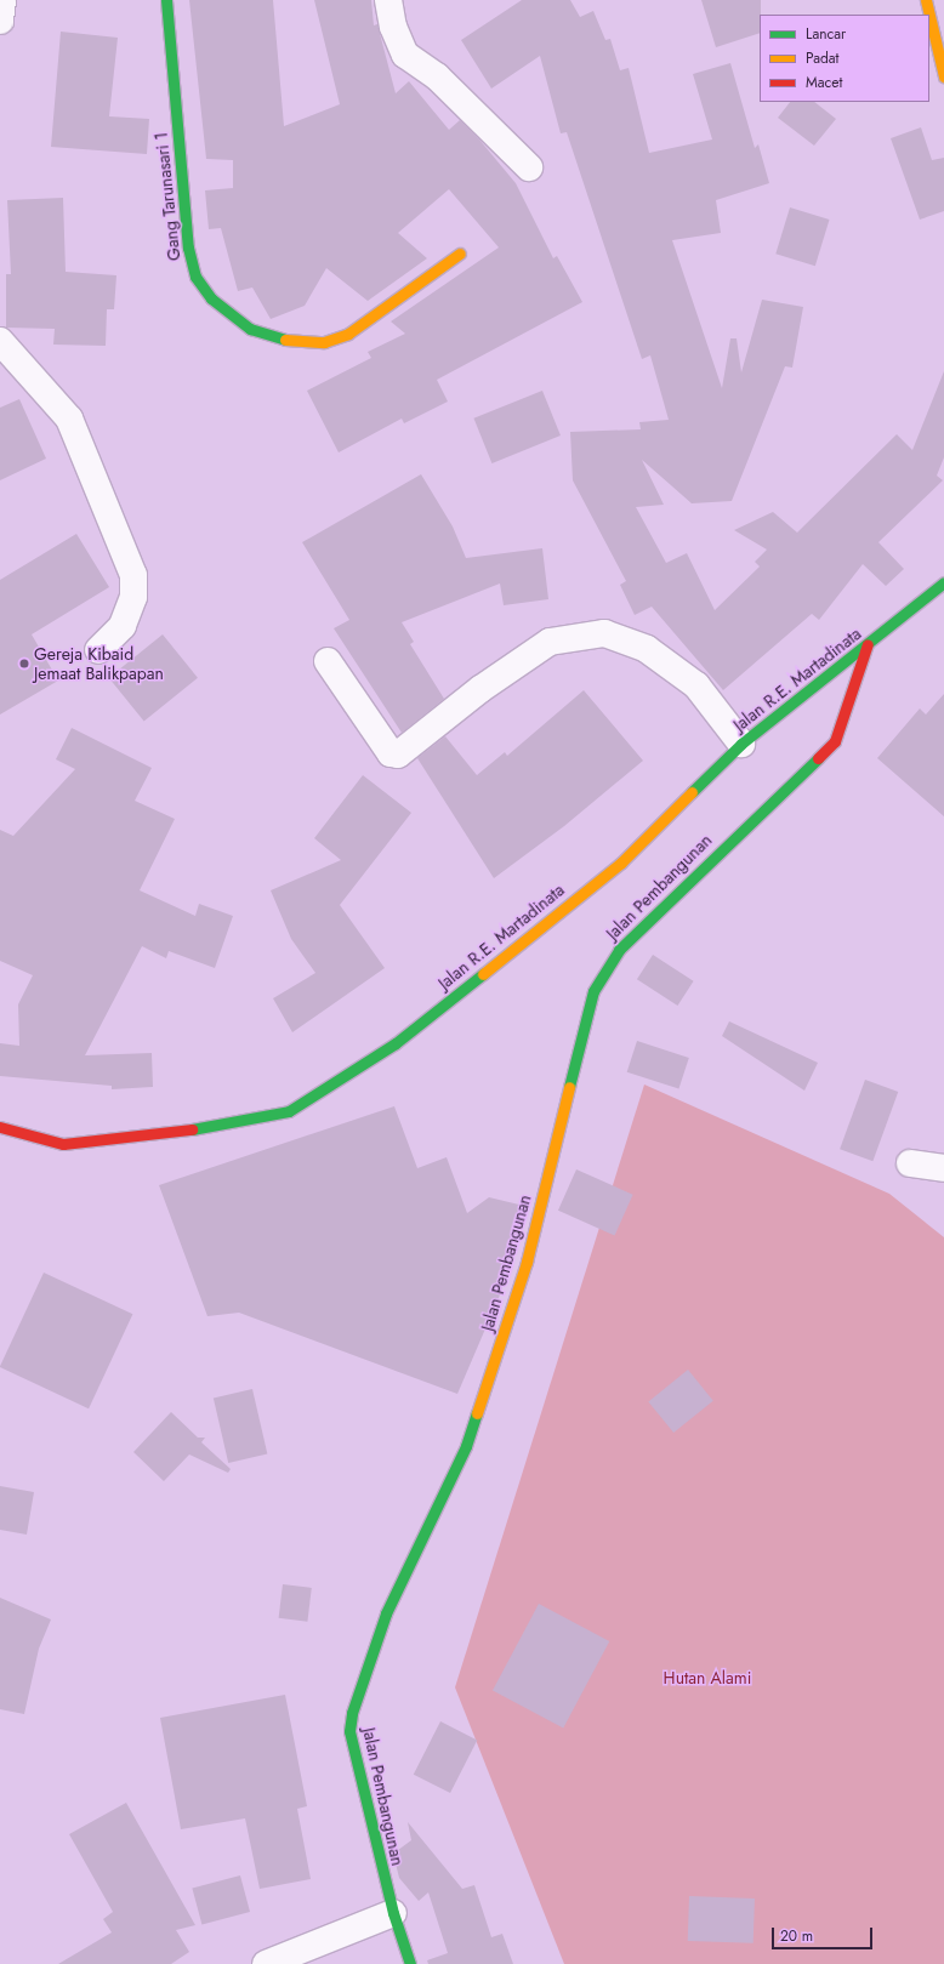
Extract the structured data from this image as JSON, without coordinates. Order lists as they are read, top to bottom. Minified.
{"streets":{"street":["Gang Tarunasari 1","Jalan R.E. Martadinata","Jalan Pembangunan"]},"crossings":[["Jalan R.E. Martadinata","Jalan Pembangunan"]],"parks":["Hutan Alami"],"places":["Gereja Kibaid Jemaat Balikpapan"],"legend":["Lancar","Padat","Macet"],"scale_bar":"20 m"}
